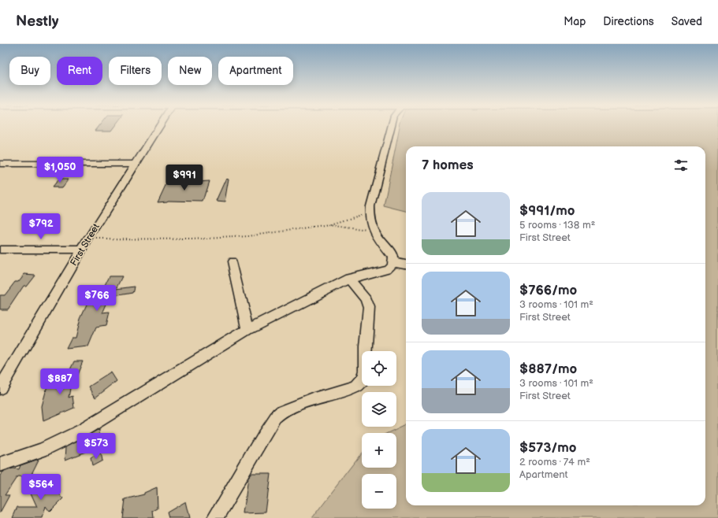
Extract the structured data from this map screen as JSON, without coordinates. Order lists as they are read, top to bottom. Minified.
{"streets":{"street":["First Street"]},"page":{"header":"Nestly","nav":["Map","Directions","Saved"],"chip":["Buy","Rent","Filters","New","Apartment"],"heading":"7 homes","price":["$1,050","$991","$792","$766","$887","$573","$564"],"list":[{"name":"$991/mo","note":"5 rooms · 138 m² · First Street"},{"name":"$766/mo","note":"3 rooms · 101 m² · First Street"},{"name":"$887/mo","note":"3 rooms · 101 m² · First Street"},{"name":"$573/mo","note":"2 rooms · 74 m² · Apartment"}],"map_buttons":["+","−"]}}
